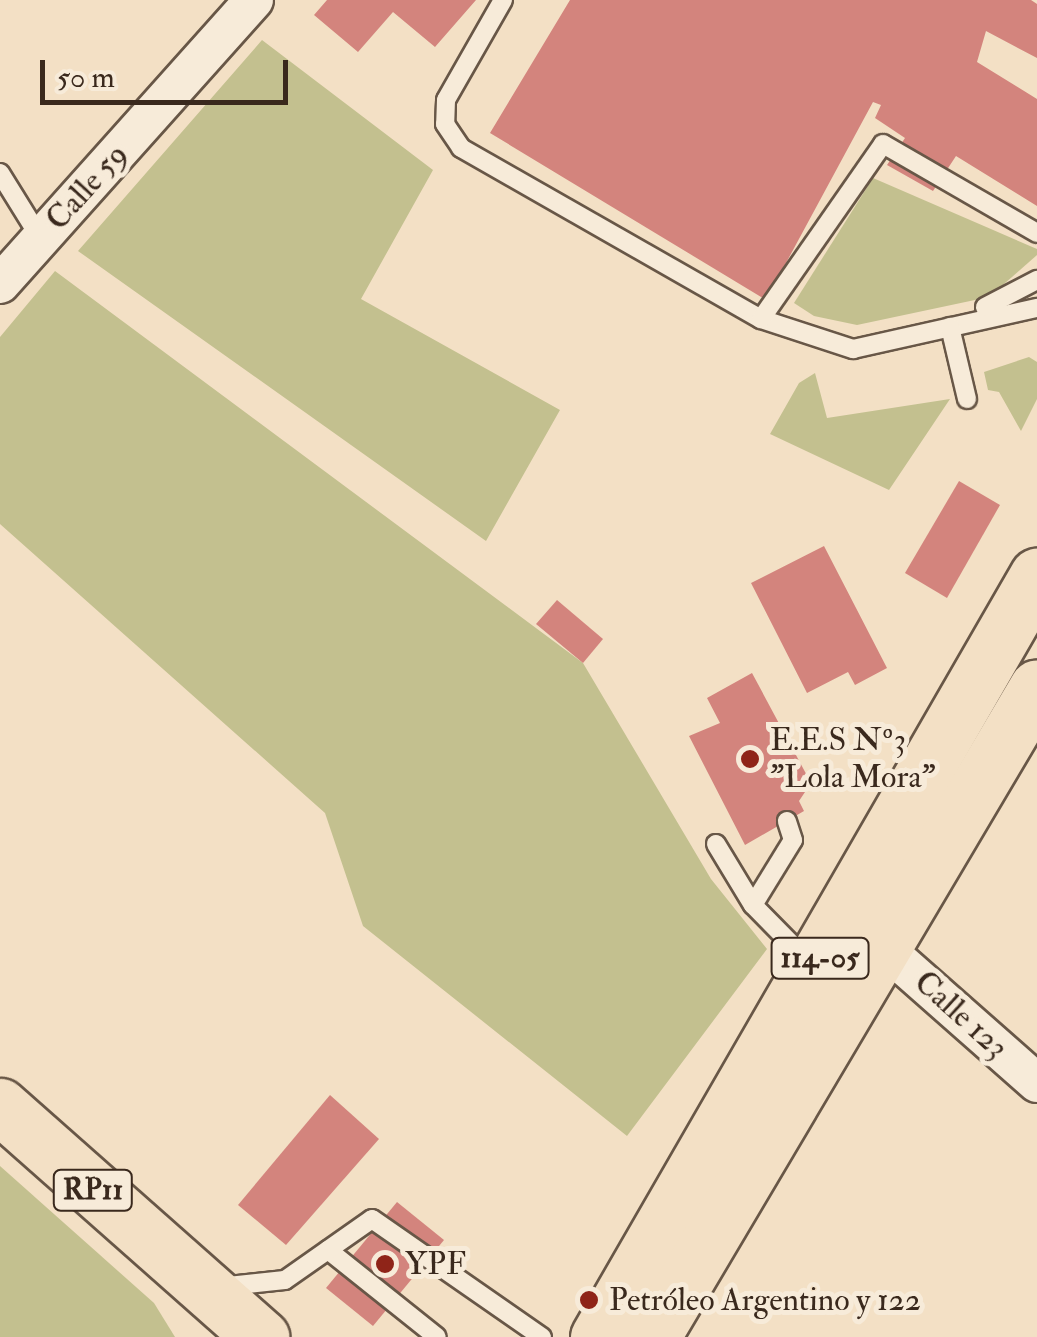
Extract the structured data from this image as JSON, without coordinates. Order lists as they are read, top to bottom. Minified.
{"streets":{"main road":["114-05","RP11"],"street":["Calle 59","Calle 123"]},"crossings":[["114-05","Calle 123"]],"places":["E.E.S Nº3 \"Lola Mora\"","YPF","Petróleo Argentino y 122"],"scale_bar":"50 m"}
